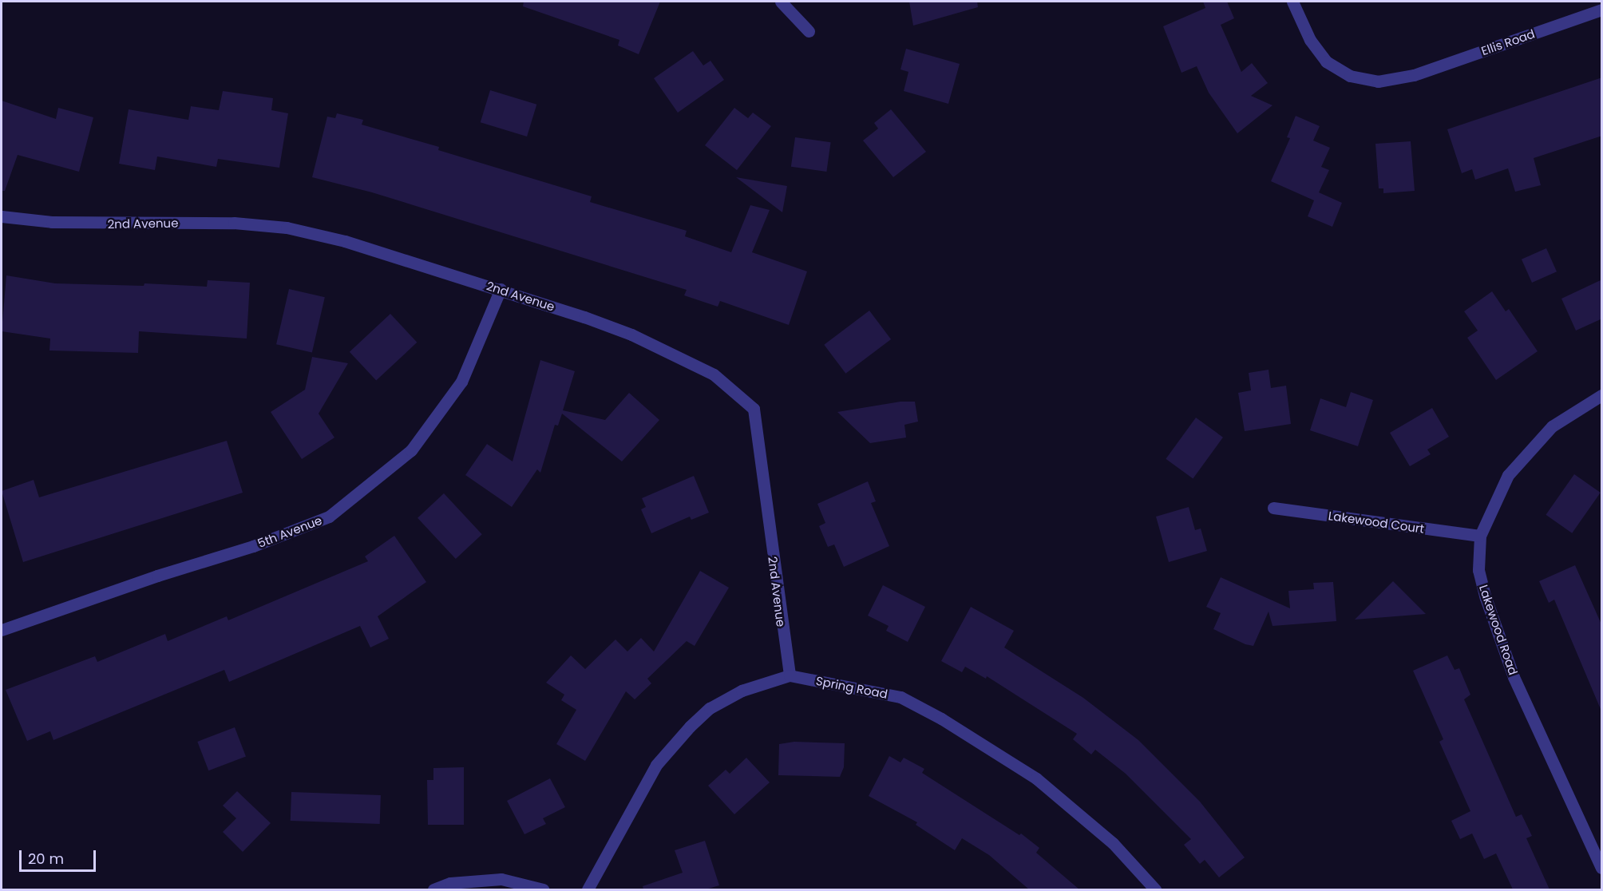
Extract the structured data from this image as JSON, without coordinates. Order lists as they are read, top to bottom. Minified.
{"streets":{"street":["Ellis Road","2nd Avenue","Lakewood Court","5th Avenue","Lakewood Road","Spring Road"]},"crossings":[["2nd Avenue","5th Avenue"],["2nd Avenue","Spring Road"],["Lakewood Court","Lakewood Road"]],"scale_bar":"20 m"}
